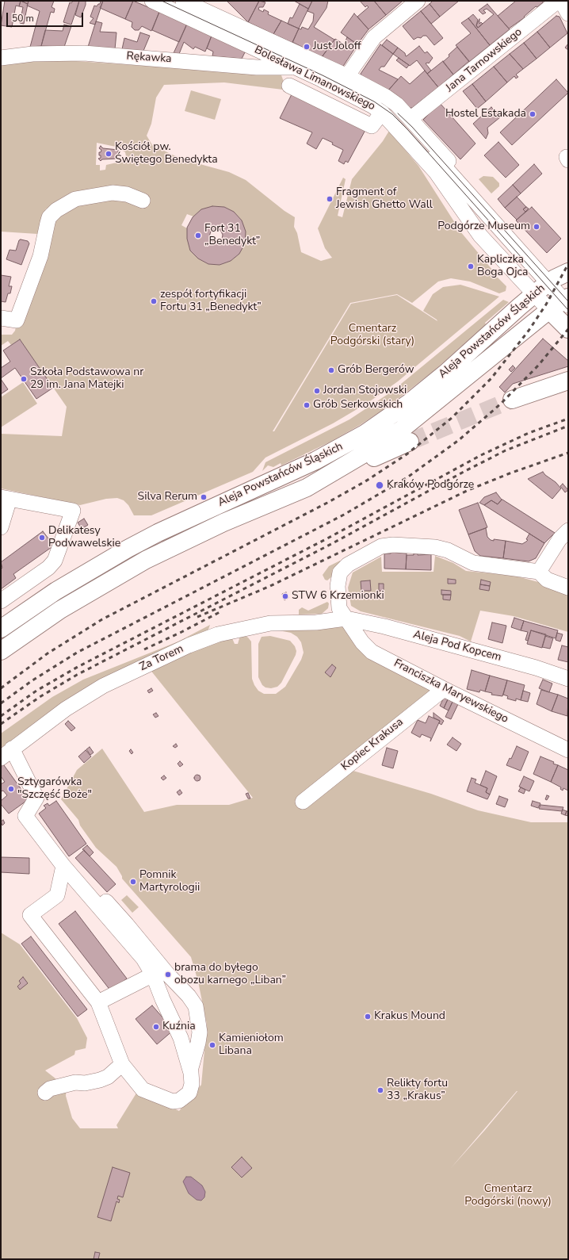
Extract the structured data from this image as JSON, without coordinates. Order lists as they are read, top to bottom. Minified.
{"streets":{"main road":["Aleja Powstańców Śląskich"],"street":["Rękawka","Jana Tarnowskiego","Bolesława Limanowskiego","Aleja Pod Kopcem","Za Torem","Franciszka Maryewskiego","Kopiec Krakusa"]},"crossings":[["Rękawka","Bolesława Limanowskiego"],["Jana Tarnowskiego","Bolesława Limanowskiego"],["Bolesława Limanowskiego","Aleja Powstańców Śląskich"],["Aleja Pod Kopcem","Za Torem"],["Aleja Pod Kopcem","Franciszka Maryewskiego"],["Za Torem","Franciszka Maryewskiego"],["Franciszka Maryewskiego","Kopiec Krakusa"]],"parks":["Cmentarz Podgórski (stary)","Cmentarz Podgórski (nowy)"],"places":["Just Joloff","Hostel Estakada","Kościół pw. Świętego Benedykta","Fragment of Jewish Ghetto Wall","Podgórze Museum","Fort 31 „Benedykt”","Kapliczka Boga Ojca","zespół fortyfikacji Fortu 31 „Benedykt”","Grób Bergerów","Szkoła Podstawowa nr 29 im. Jana Matejki","Jordan Stojowski","Grób Serkowskich","Kraków Podgórze","Silva Rerum","Delikatesy Podwawelskie","STW 6 Krzemionki","Sztygarówka \"Szczęść Boże\"","Pomnik Martyrologii","brama do byłego obozu karnego „Liban”","Krakus Mound","Kuźnia","Kamieniołom Libana","Relikty fortu 33 „Krakus”"],"scale_bar":"50 m"}
